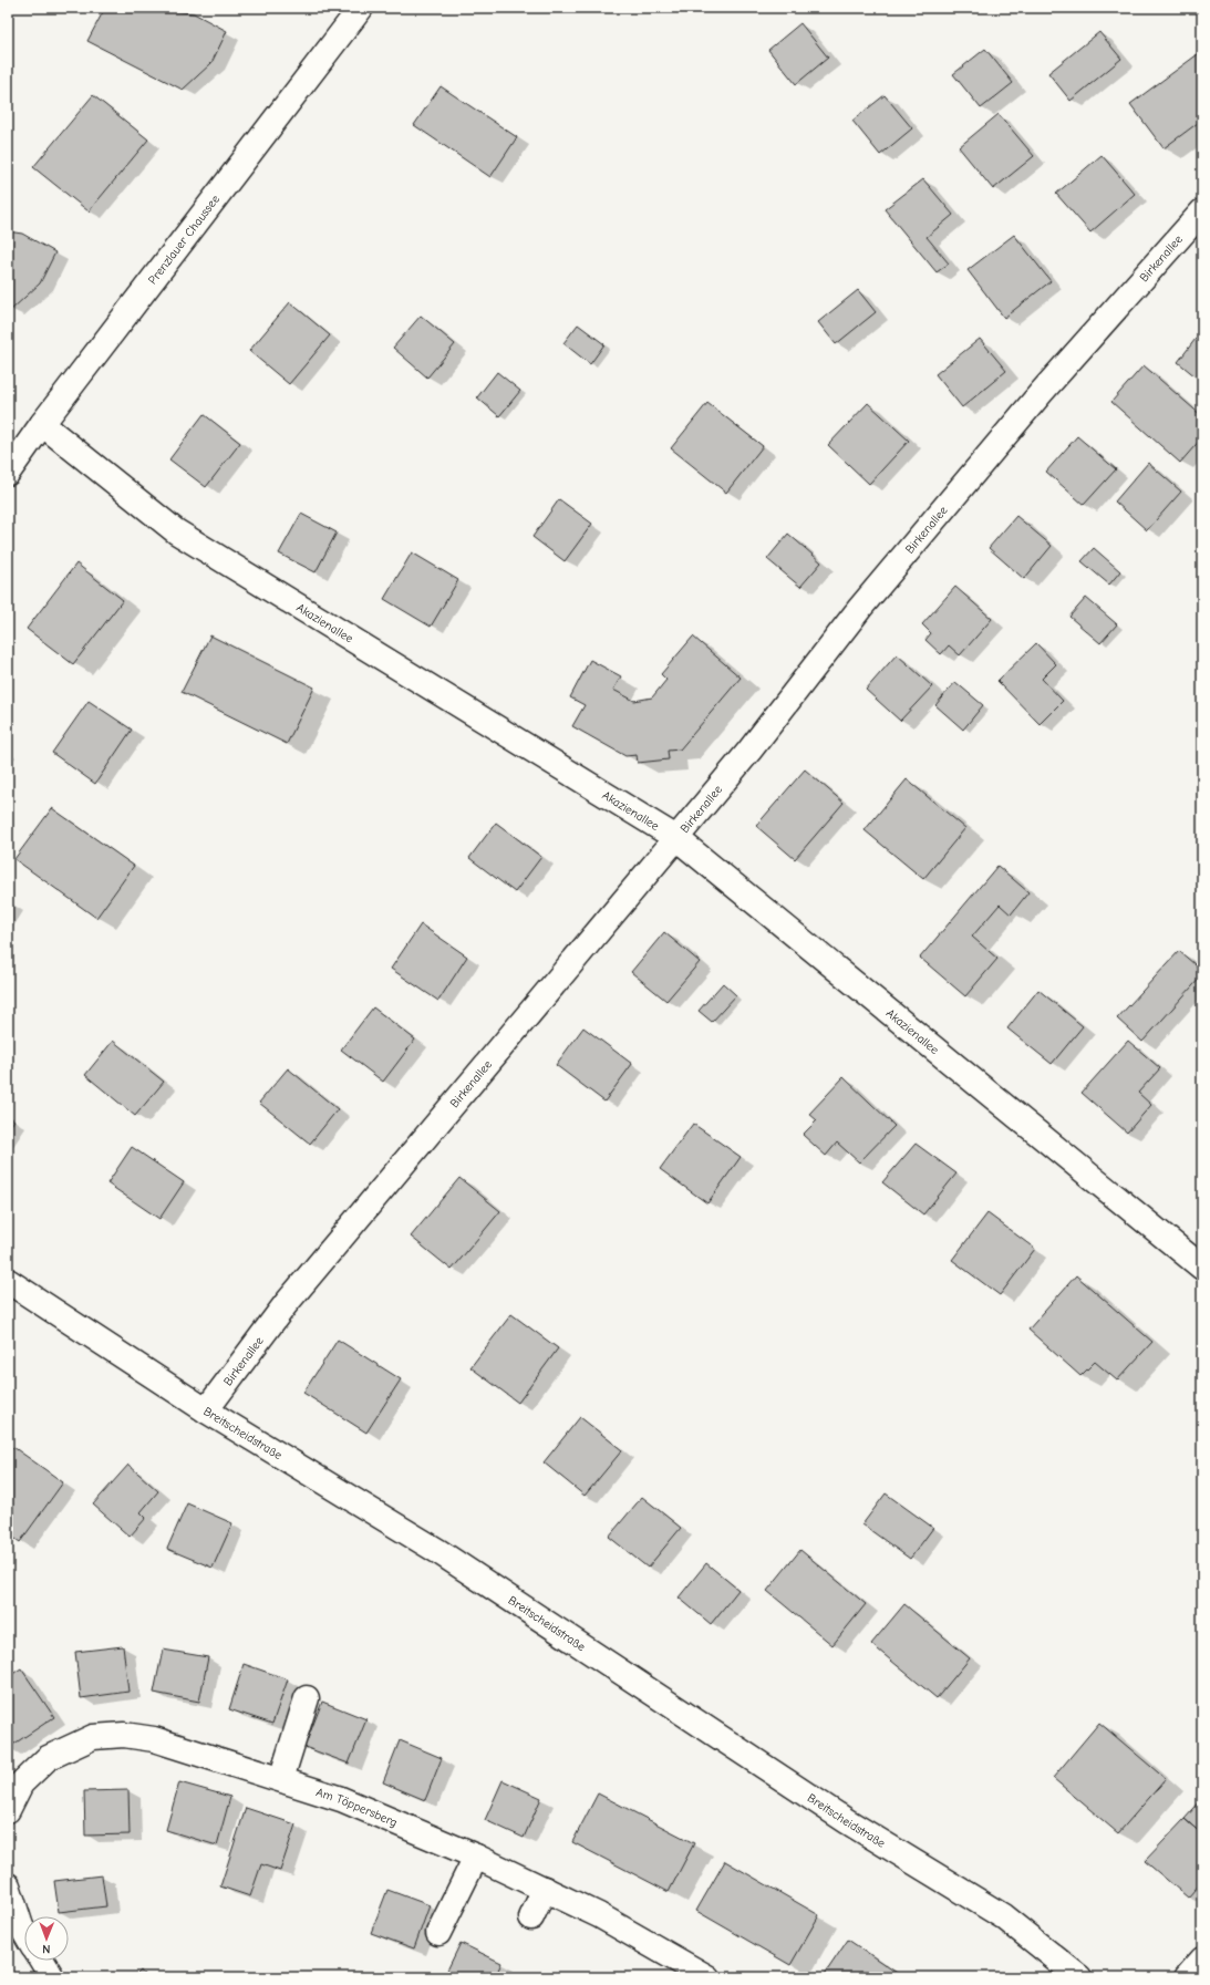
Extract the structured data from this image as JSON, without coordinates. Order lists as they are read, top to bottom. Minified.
{"streets":{"street":["Prenzlauer Chaussee","Birkenallee","Akazienallee","Breitscheidstraße","Am Töppersberg"]},"crossings":[["Prenzlauer Chaussee","Akazienallee"],["Birkenallee","Akazienallee"],["Birkenallee","Breitscheidstraße"]],"north":"bottom"}
